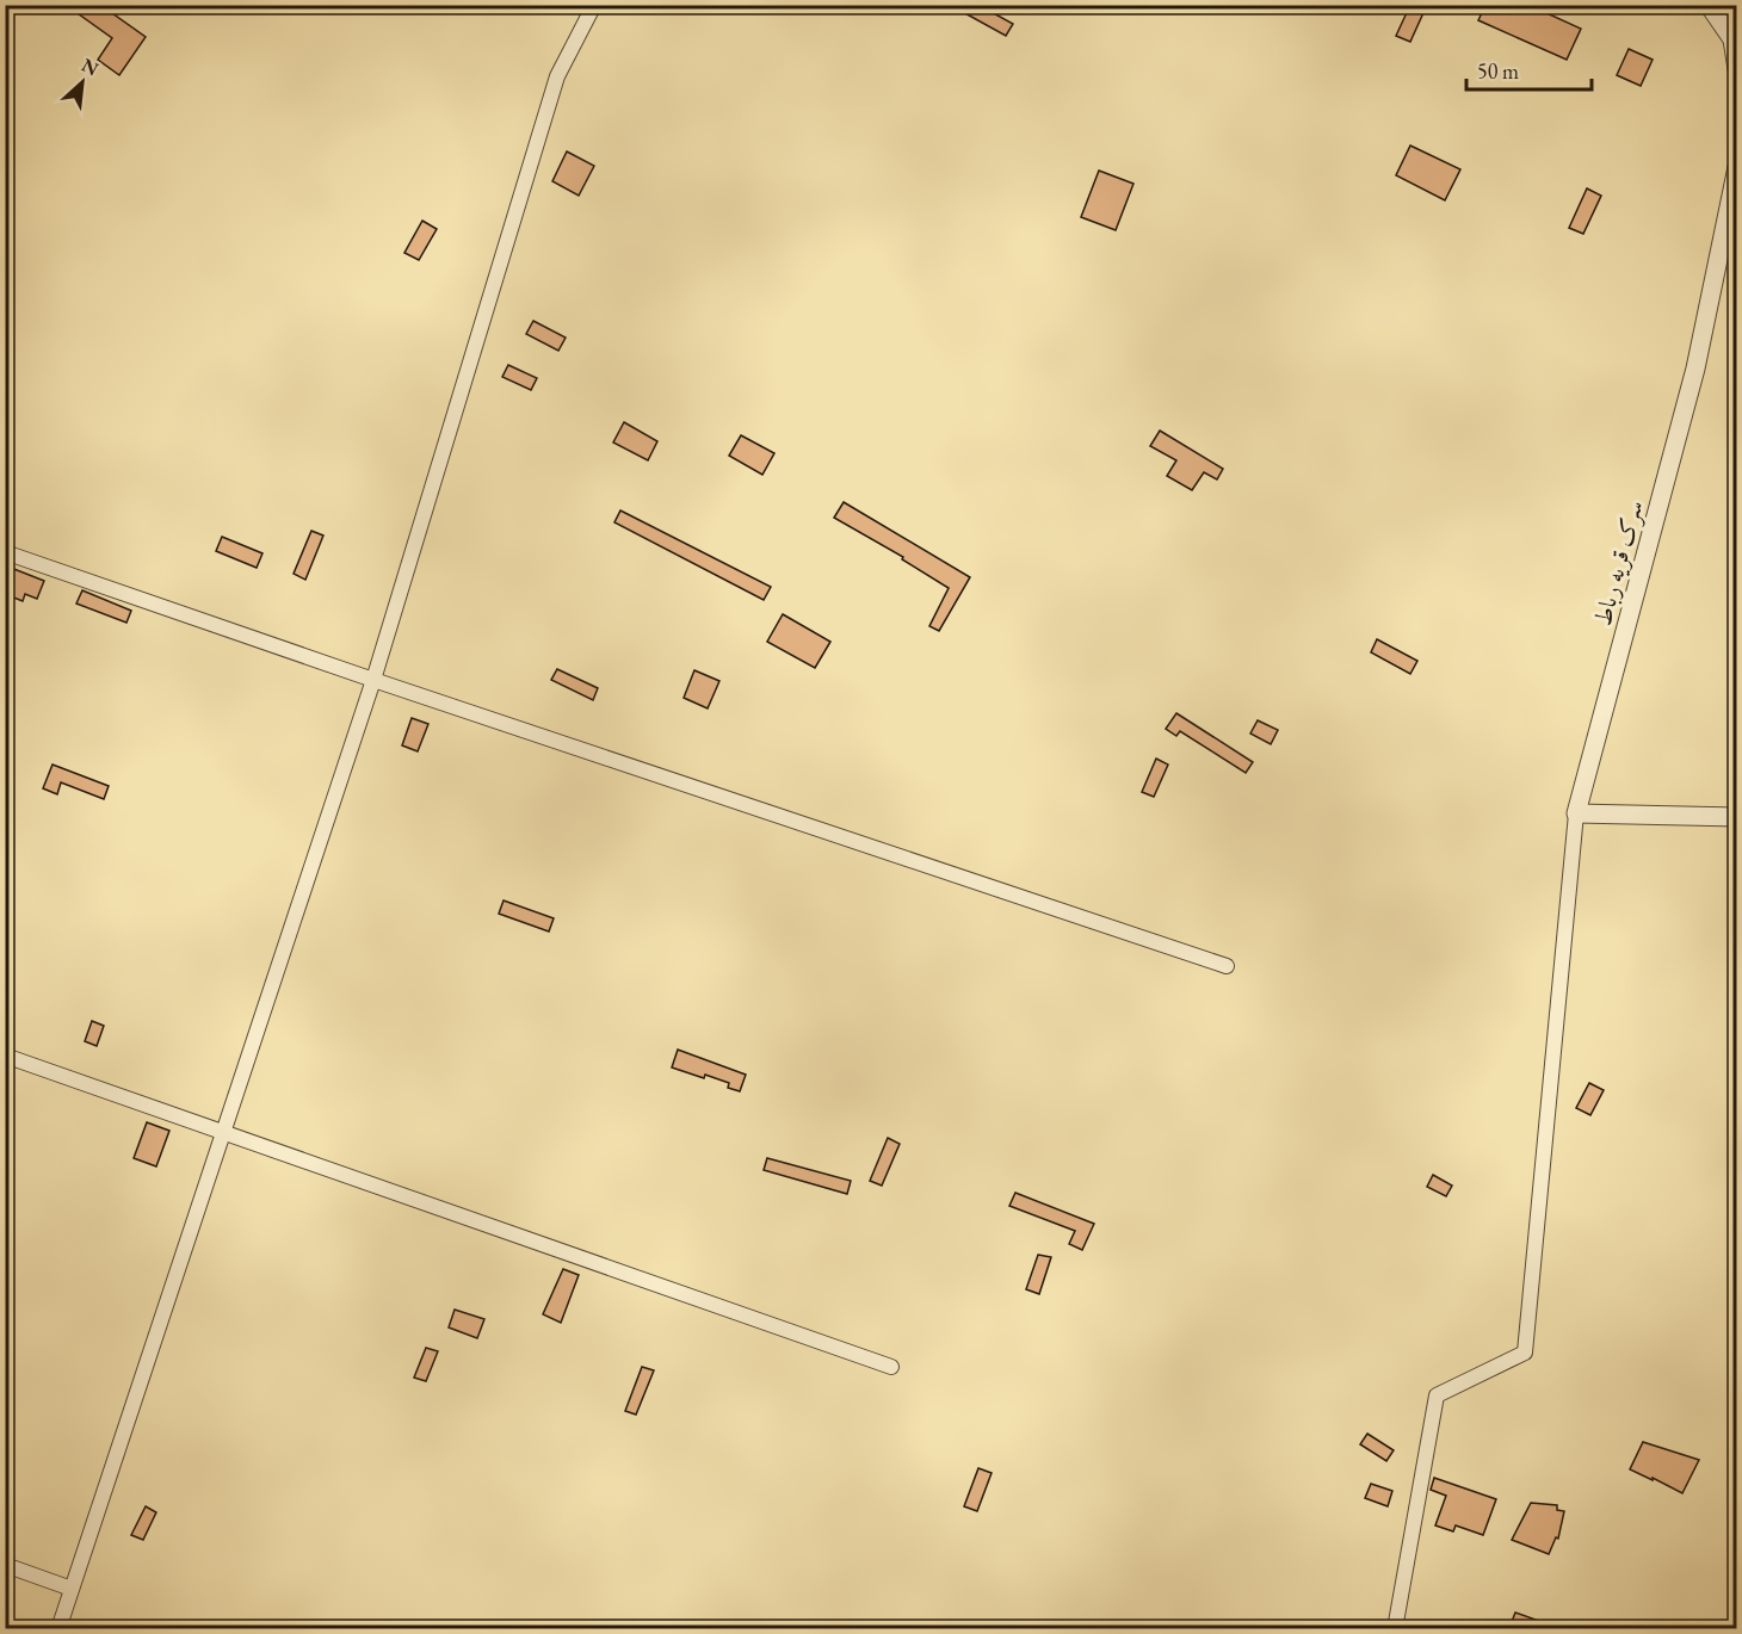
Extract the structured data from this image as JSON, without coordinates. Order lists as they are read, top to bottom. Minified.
{"streets":{"street":["سرک قریه رباط"]},"scale_bar":"50 m","north":"top right"}
